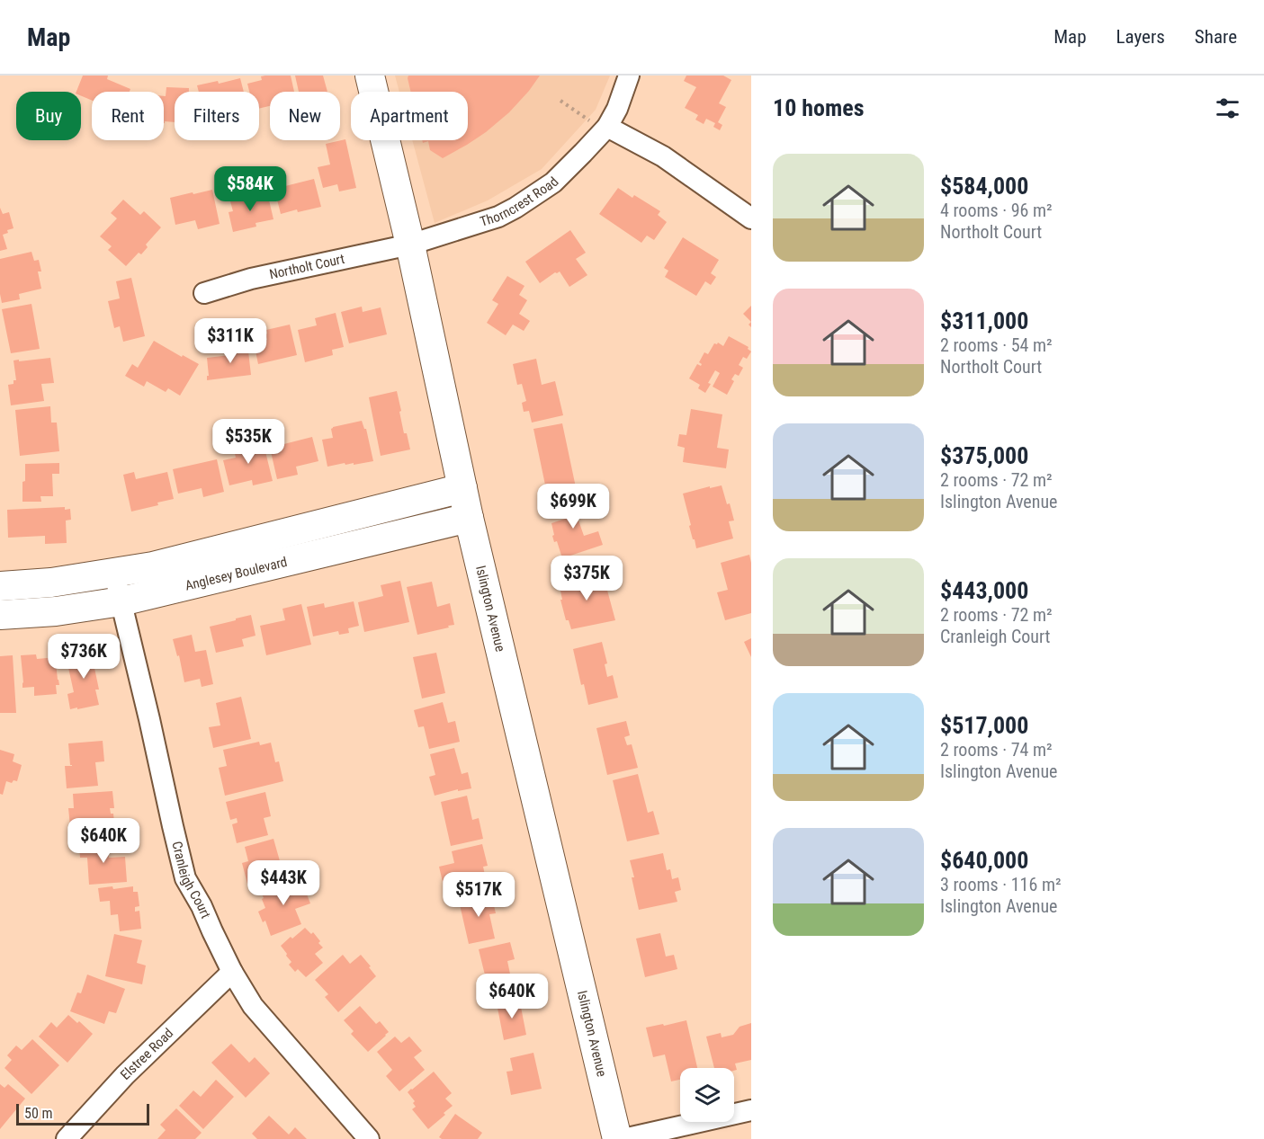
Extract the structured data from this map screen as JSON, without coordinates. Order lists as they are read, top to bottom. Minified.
{"streets":{"main road":["Anglesey Boulevard","Islington Avenue"],"street":["Thorncrest Road","Northolt Court","Cranleigh Court","Elstree Road"]},"crossings":[["Thorncrest Road","Northolt Court"],["Thorncrest Road","Islington Avenue"],["Northolt Court","Islington Avenue"],["Anglesey Boulevard","Islington Avenue"],["Anglesey Boulevard","Cranleigh Court"],["Cranleigh Court","Elstree Road"]],"scale_bar":"50 m","page":{"header":"Map","nav":["Map","Layers","Share"],"heading":"10 homes","chip":["Buy","Rent","Filters","New","Apartment"],"list":[{"name":"$584,000","note":"4 rooms · 96 m² · Northolt Court"},{"name":"$311,000","note":"2 rooms · 54 m² · Northolt Court"},{"name":"$375,000","note":"2 rooms · 72 m² · Islington Avenue"},{"name":"$443,000","note":"2 rooms · 72 m² · Cranleigh Court"},{"name":"$517,000","note":"2 rooms · 74 m² · Islington Avenue"},{"name":"$640,000","note":"3 rooms · 116 m² · Islington Avenue"}],"price":["$584K","$311K","$535K","$699K","$375K","$736K","$640K","$443K","$517K","$640K"],"scale":"50 m"}}
